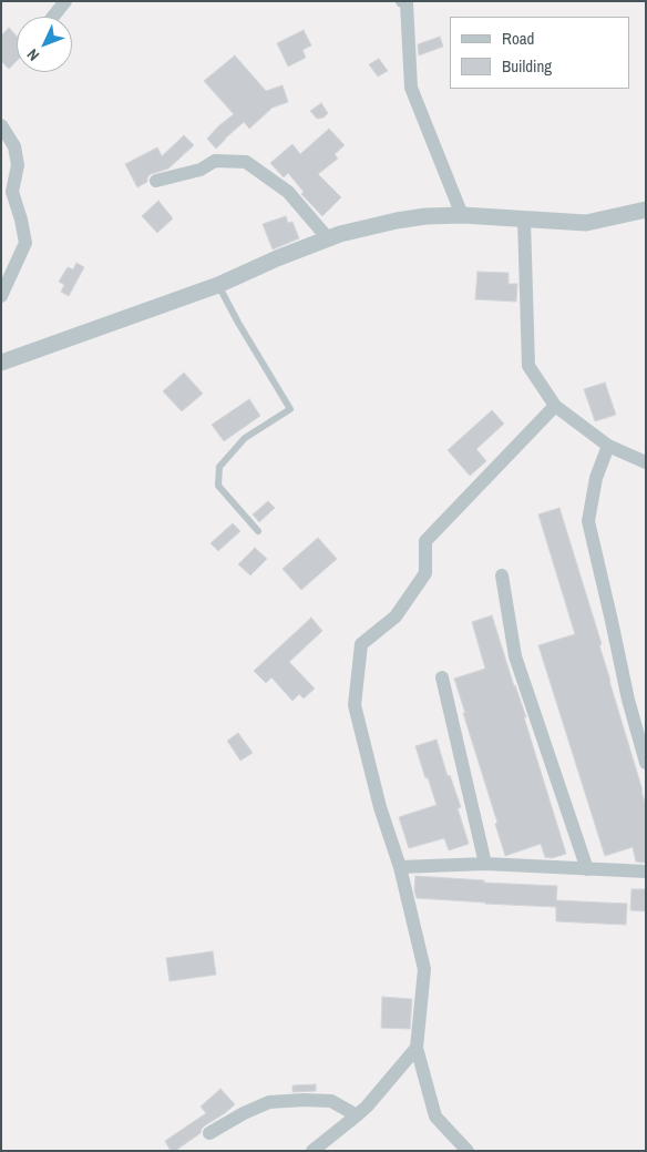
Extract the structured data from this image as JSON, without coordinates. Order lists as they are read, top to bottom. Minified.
{"legend":["Road","Building"],"north":"bottom left"}
